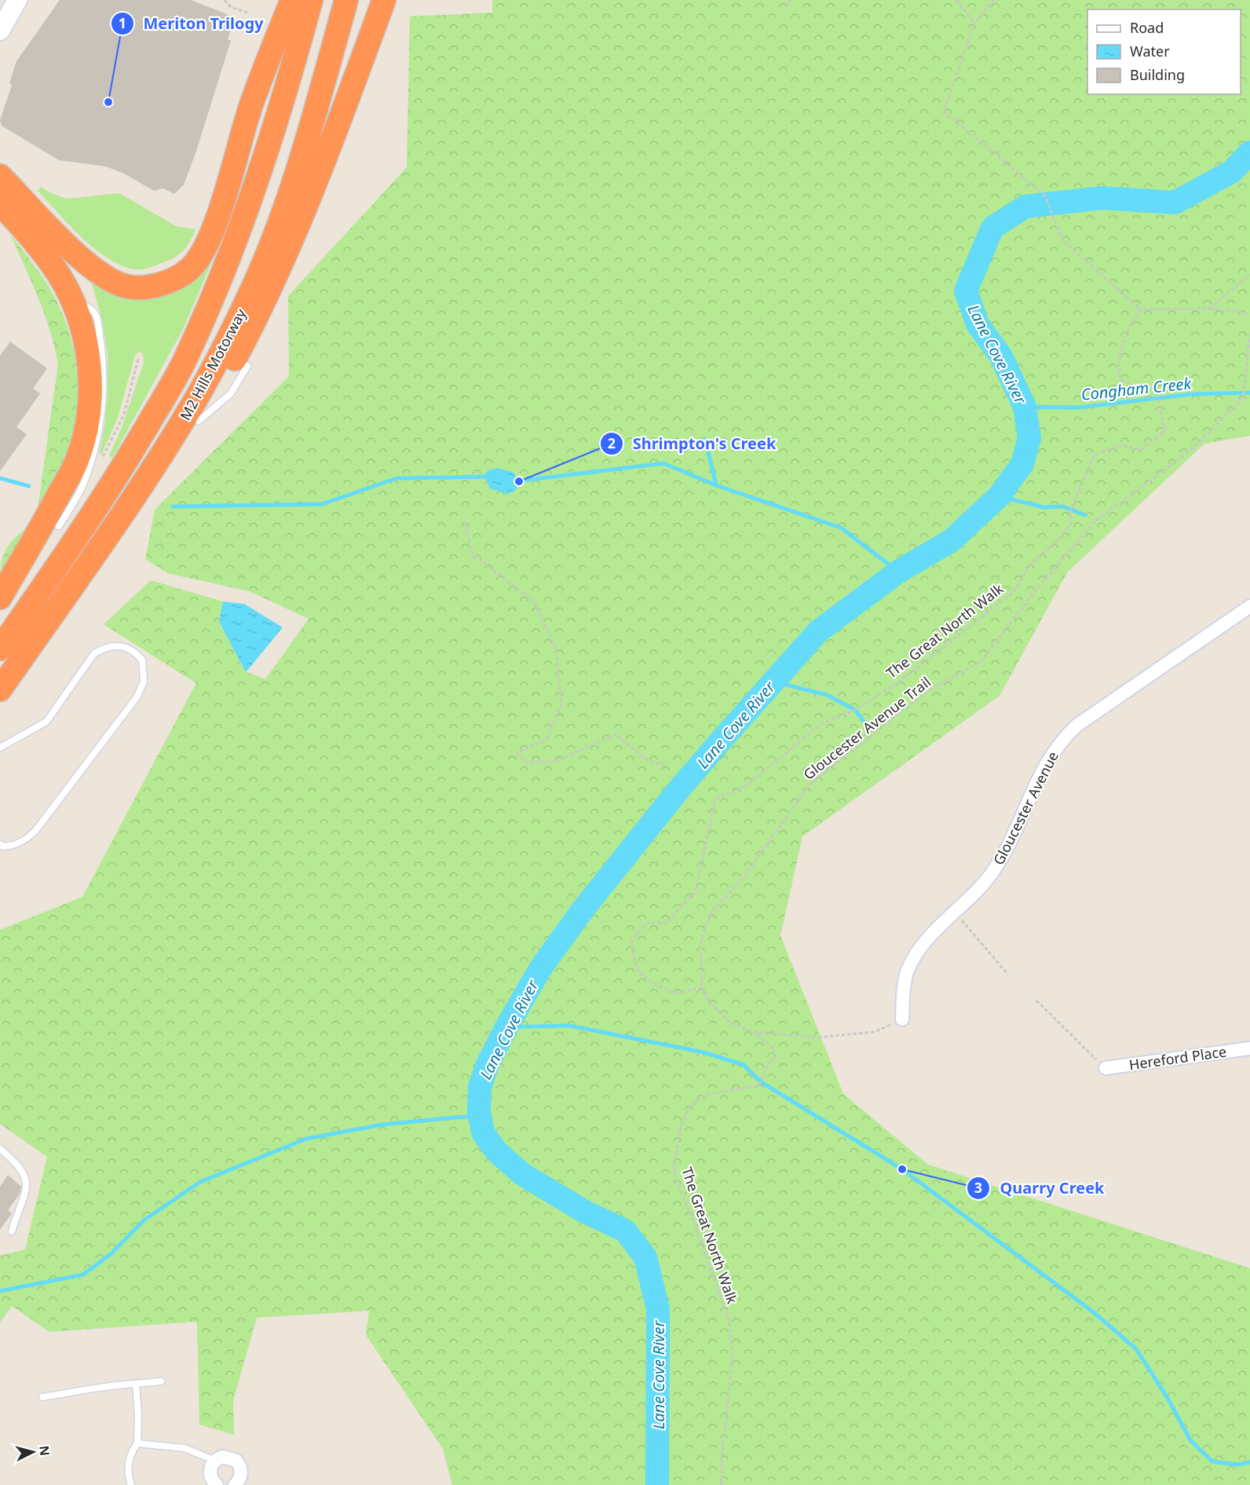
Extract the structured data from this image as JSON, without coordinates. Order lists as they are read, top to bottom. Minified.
{"streets":{"highway":["M2 Hills Motorway"],"street":["Gloucester Avenue","Hereford Place"],"path":["The Great North Walk","Gloucester Avenue Trail"]},"crossings":[["The Great North Walk","Gloucester Avenue Trail"]],"water":["Lane Cove River","Congham Creek"],"places":["Meriton Trilogy","Shrimpton's Creek","Quarry Creek"],"legend":["Road","Water","Building"],"north":"right"}
